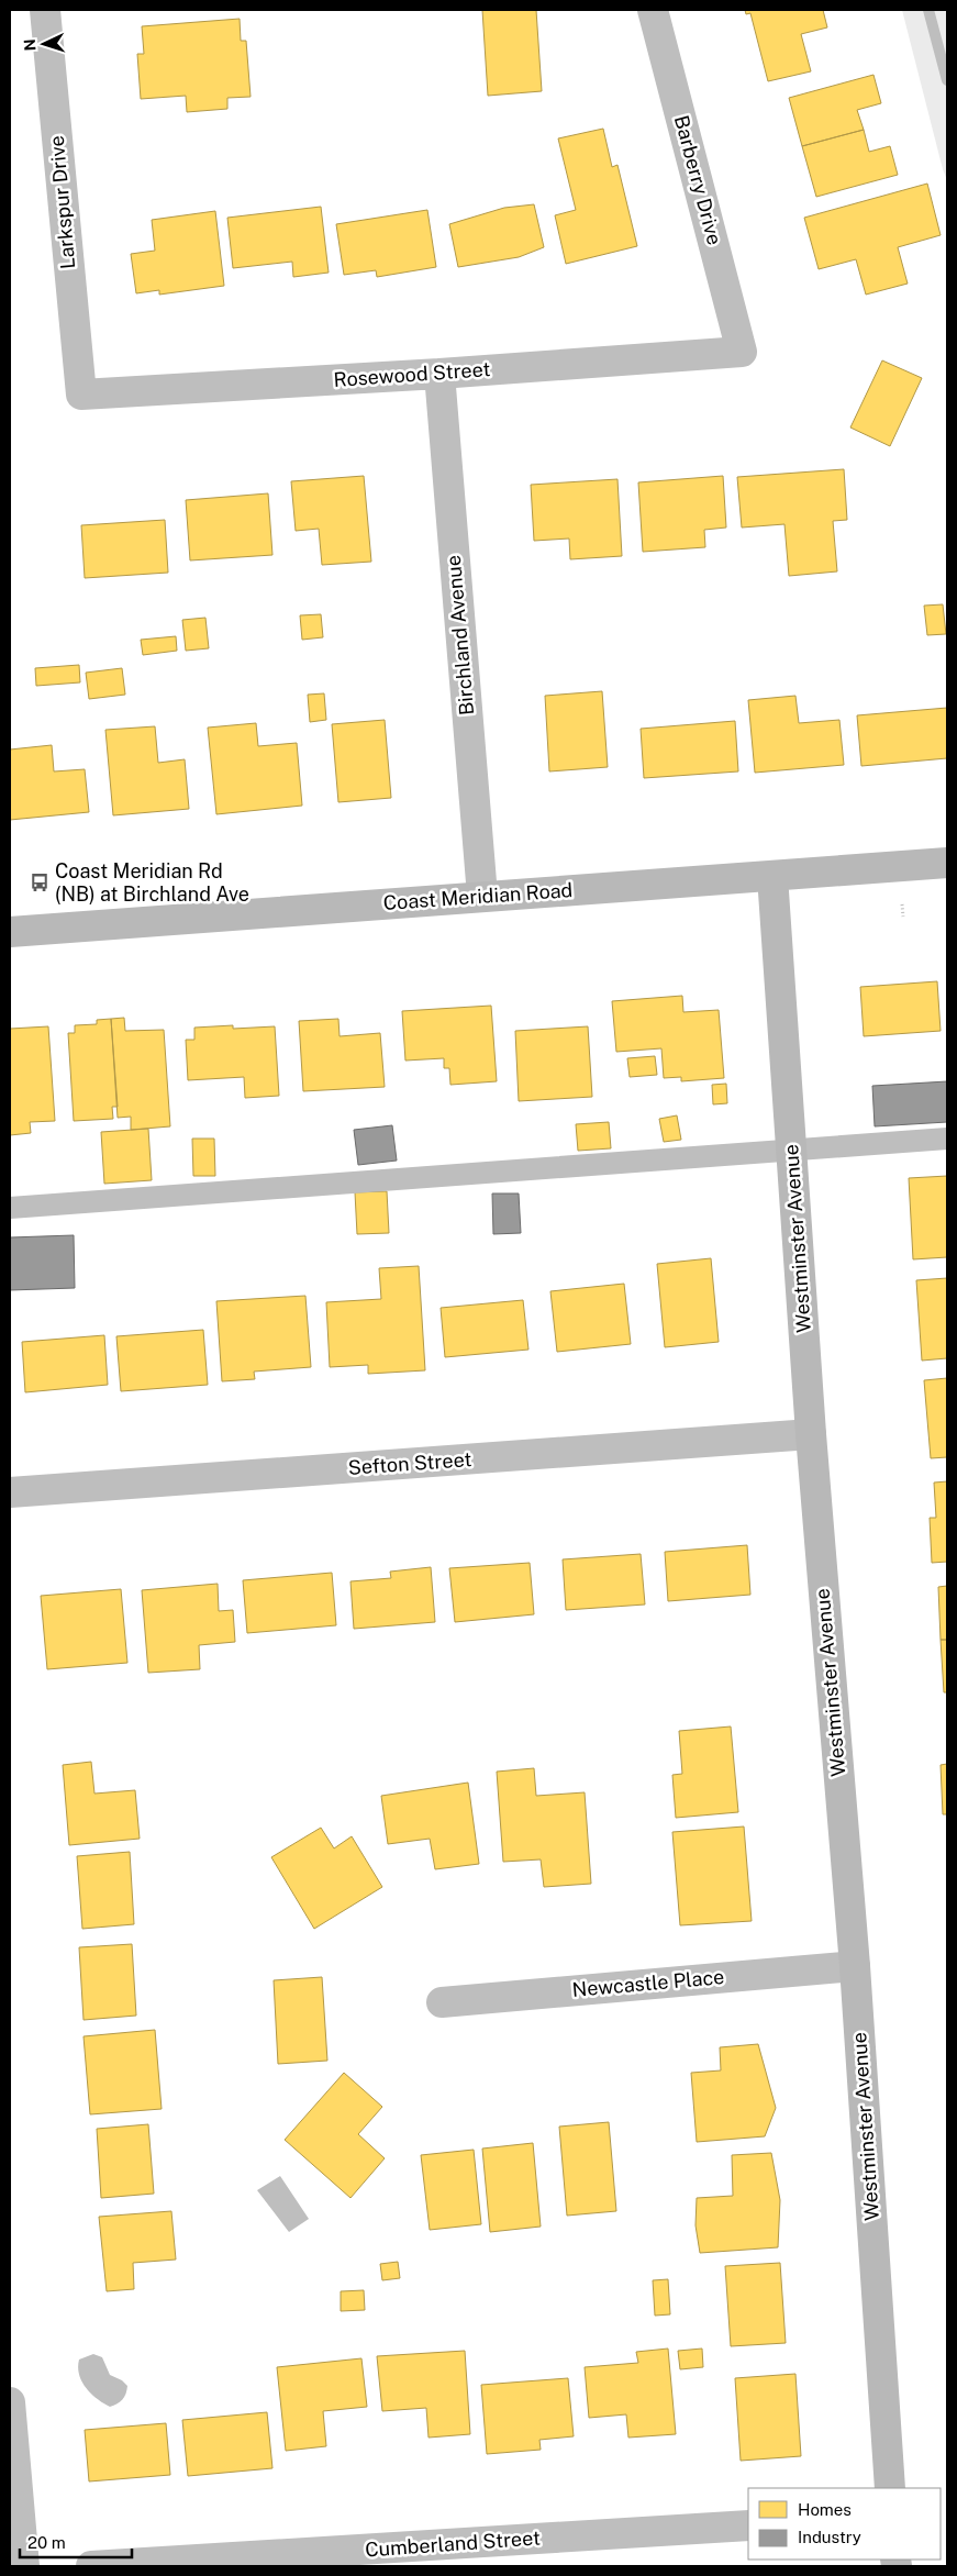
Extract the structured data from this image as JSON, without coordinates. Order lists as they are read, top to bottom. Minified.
{"streets":{"street":["Barberry Drive","Larkspur Drive","Rosewood Street","Birchland Avenue","Coast Meridian Road","Westminster Avenue","Sefton Street","Newcastle Place","Cumberland Street"]},"crossings":[["Barberry Drive","Rosewood Street"],["Larkspur Drive","Rosewood Street"],["Rosewood Street","Birchland Avenue"],["Birchland Avenue","Coast Meridian Road"],["Coast Meridian Road","Westminster Avenue"],["Westminster Avenue","Sefton Street"],["Westminster Avenue","Newcastle Place"]],"places":{"bus stop":["Coast Meridian Rd (NB) at Birchland Ave"]},"legend":["Homes","Industry"],"scale_bar":"20 m","north":"left"}
